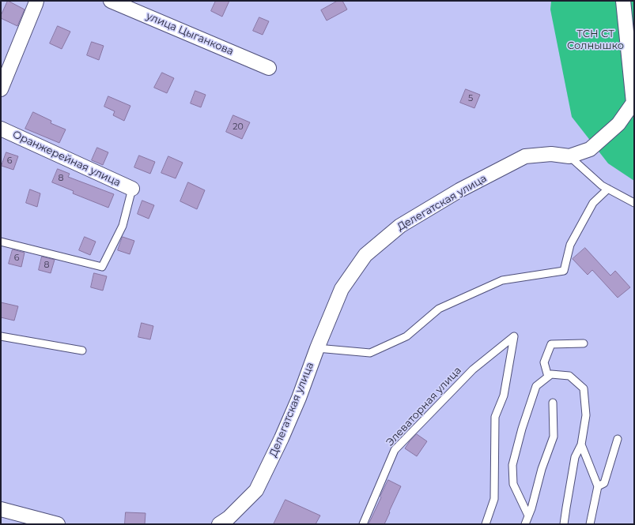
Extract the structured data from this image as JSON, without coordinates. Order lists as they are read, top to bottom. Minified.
{"streets":{"street":["улица Цыганкова","Оранжерейная улица","Делегатская улица"],"lane":["Элеваторная улица"]},"parks":["ТСН СТ Солнышко"],"house_numbers":["5","20","6","8","6","8"]}
